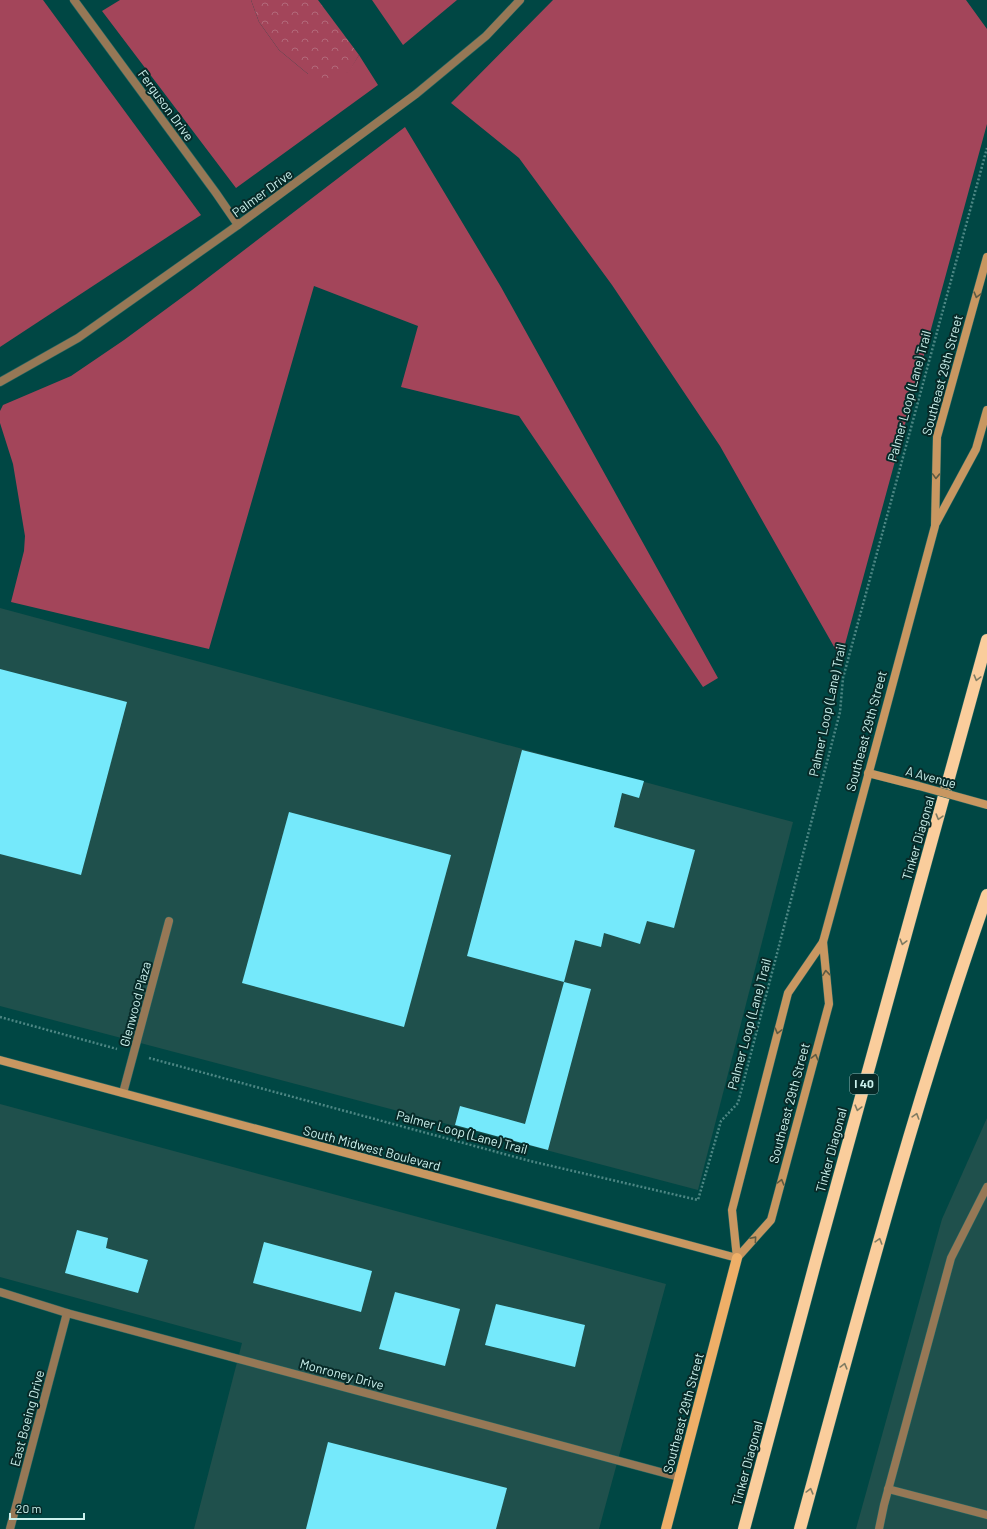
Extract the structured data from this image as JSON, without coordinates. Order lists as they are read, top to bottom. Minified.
{"streets":{"highway":["Tinker Diagonal","I 40"],"main road":["Southeast 29th Street","A Avenue","South Midwest Boulevard"],"street":["Ferguson Drive","Palmer Drive","Glenwood Plaza","Monroney Drive","East Boeing Drive"],"path":["Palmer Loop (Lane) Trail"]},"crossings":[["Ferguson Drive","Palmer Drive"],["Southeast 29th Street","A Avenue"],["Southeast 29th Street","South Midwest Boulevard"],["Southeast 29th Street","Monroney Drive"],["Palmer Loop (Lane) Trail","Glenwood Plaza"],["Glenwood Plaza","South Midwest Boulevard"],["Monroney Drive","East Boeing Drive"]],"scale_bar":"20 m"}
